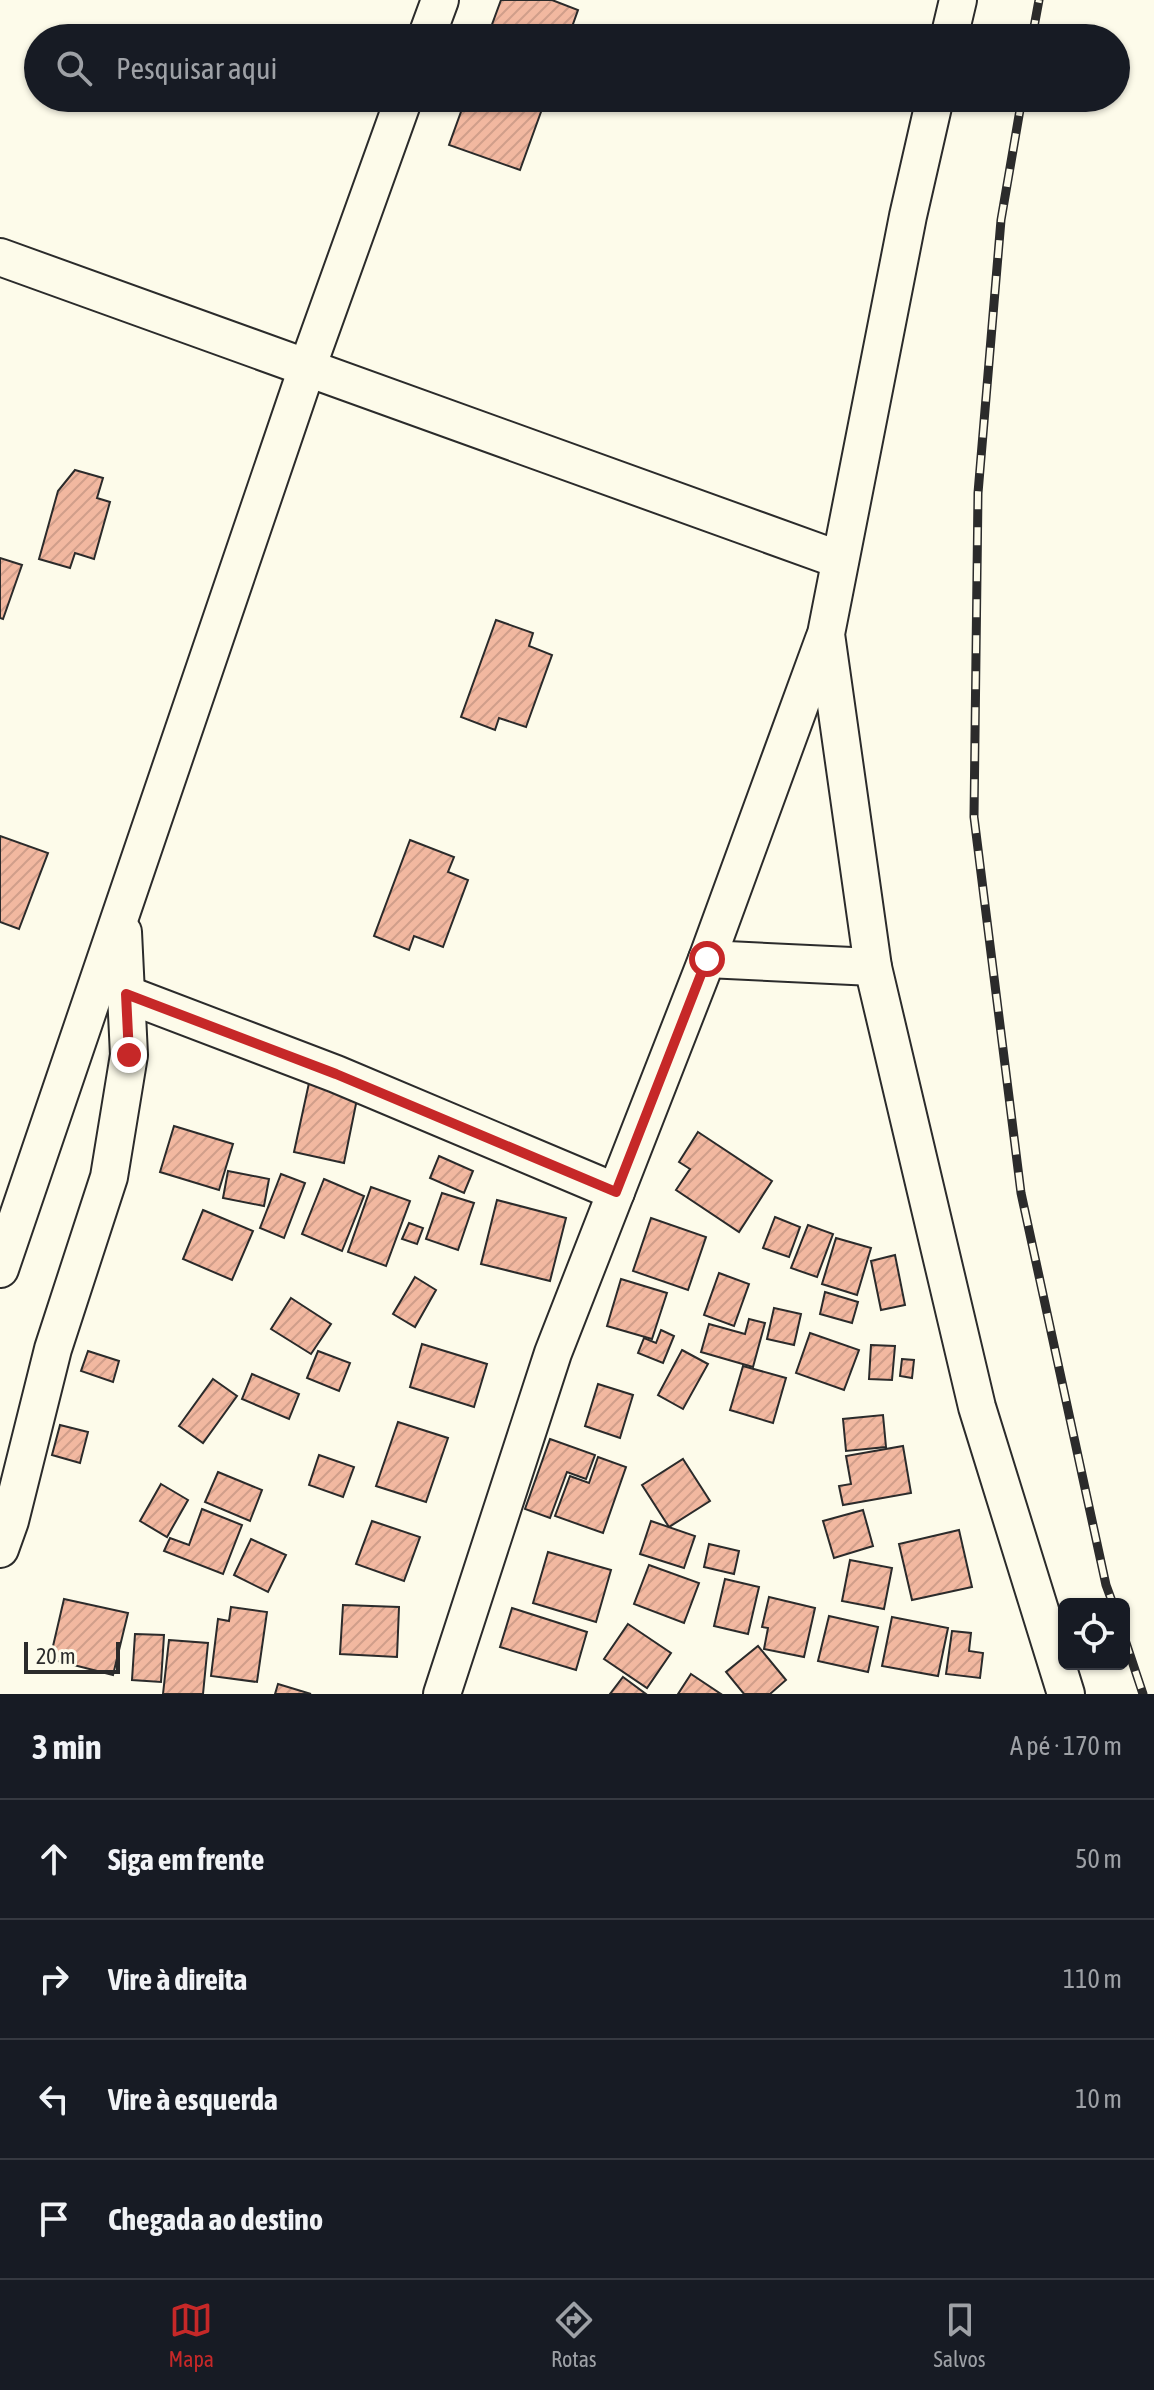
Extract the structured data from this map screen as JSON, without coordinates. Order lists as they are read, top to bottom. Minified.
{"scale_bar":"20 m","page":{"search":"Pesquisar aqui","scale":"20 m","heading":["3 min","A pé · 170 m"],"list":[["Siga em frente","50 m"],["Vire à direita","110 m"],["Vire à esquerda","10 m"],"Chegada ao destino"],"nav":["Mapa","Rotas","Salvos"]}}
